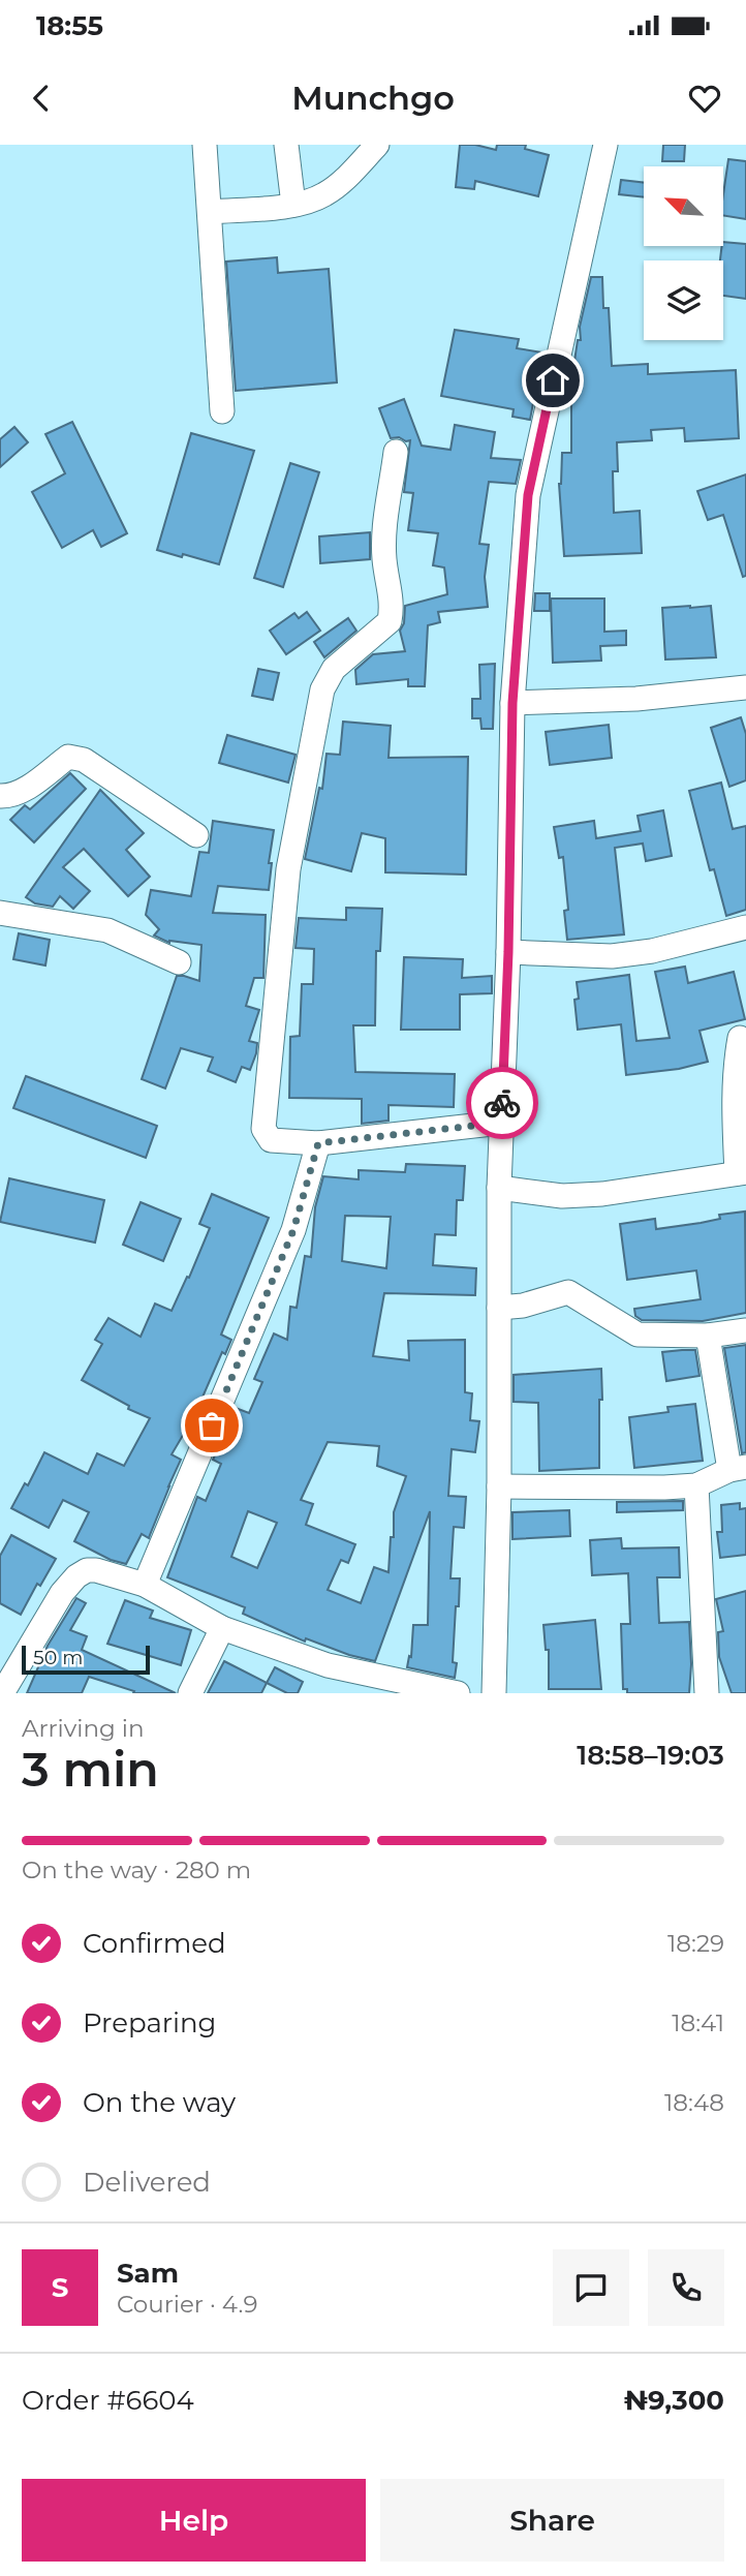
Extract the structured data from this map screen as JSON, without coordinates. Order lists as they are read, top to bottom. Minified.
{"scale_bar":"50 m","north":"top left","page":{"status":"18:55","header":"Munchgo","scale":"50 m","heading":["3 min","Arriving in","18:58–19:03"],"panel":["Sam","Courier · 4.9","Order #6604","₦9,300"],"bar":"On the way · 280 m","list":[["Confirmed","18:29"],["Preparing","18:41"],["On the way","18:48"],"Delivered"],"round":"S","buttons":["Help","Share"]}}
